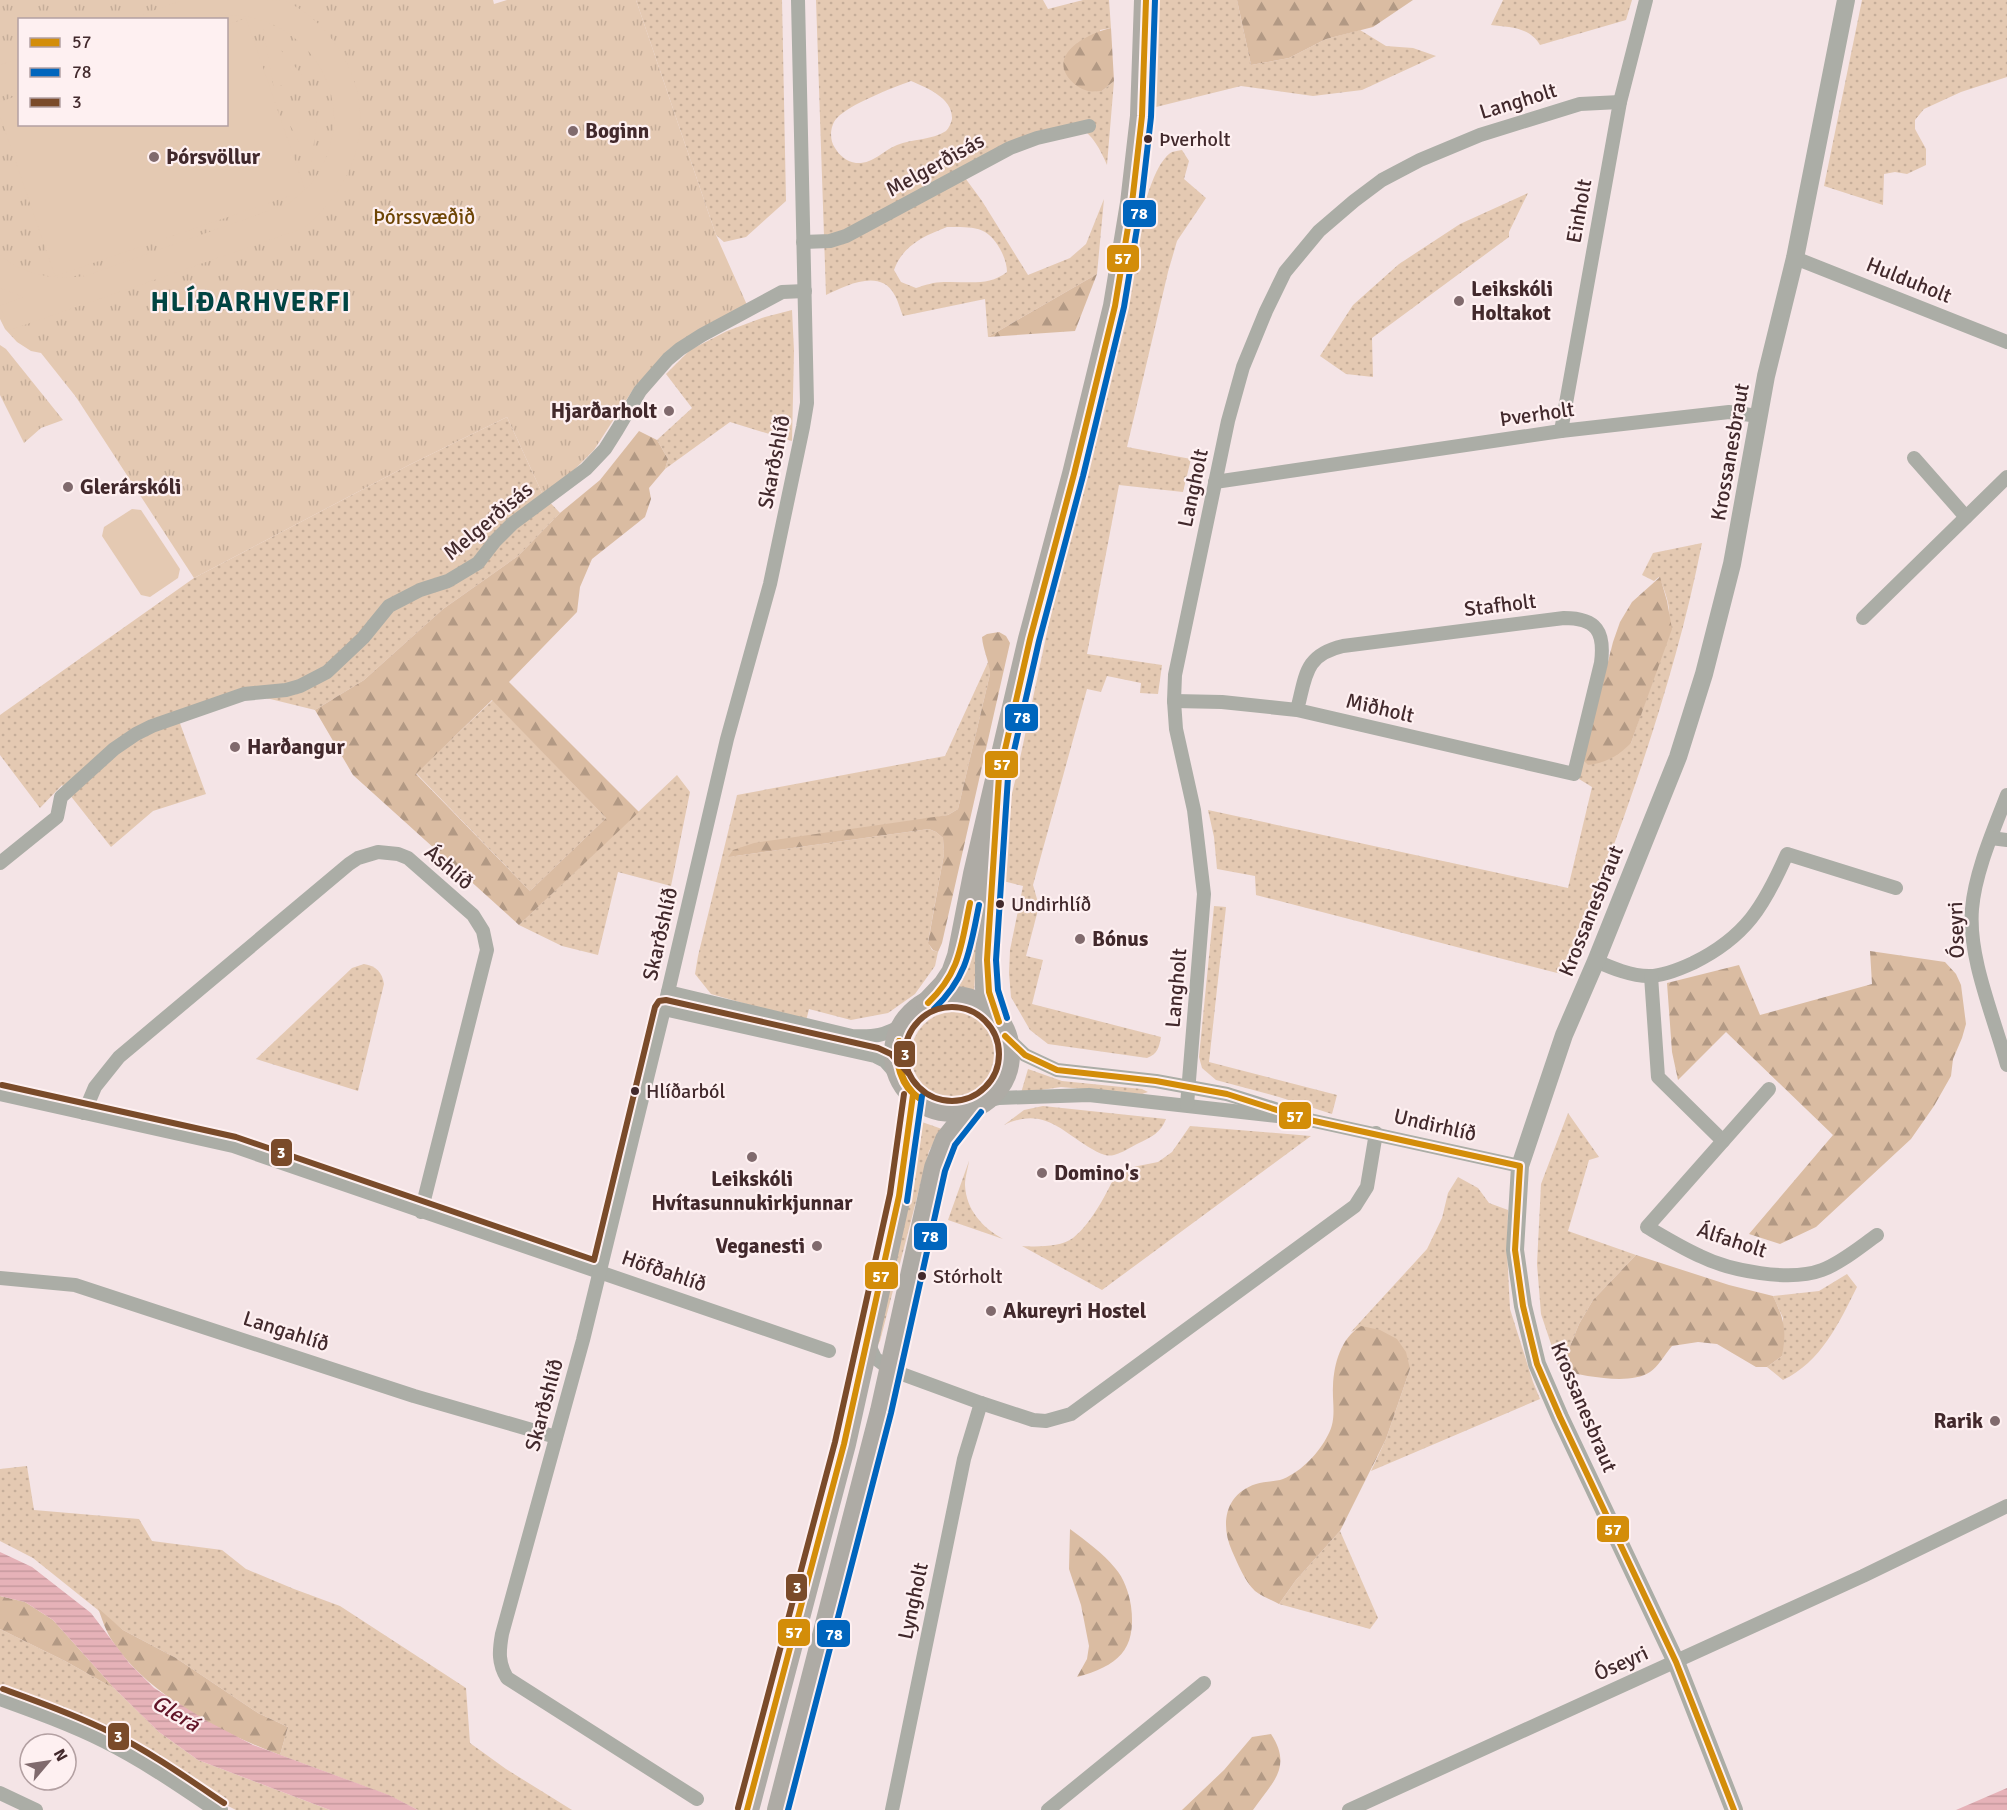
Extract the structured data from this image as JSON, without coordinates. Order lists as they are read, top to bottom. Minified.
{"streets":{"street":["Langholt","Melgerðisás","Einholt","Hulduholt","Þverholt","Krossanesbraut","Skarðshlíð","Stafholt","Miðholt","Áshlíð","Óseyri","Undirhlíð","Álfaholt","Höfðahlíð","Langahlíð","Lyngholt"]},"crossings":[["Langholt","Einholt"],["Langholt","Þverholt"],["Langholt","Miðholt"],["Langholt","Undirhlíð"],["Melgerðisás","Skarðshlíð"],["Einholt","Þverholt"],["Hulduholt","Krossanesbraut"],["Þverholt","Krossanesbraut"],["Krossanesbraut","Óseyri"],["Krossanesbraut","Undirhlíð"],["Skarðshlíð","Höfðahlíð"],["Skarðshlíð","Langahlíð"],["Stafholt","Miðholt"],["Áshlíð","Höfðahlíð"]],"districts":["HLÍÐARHVERFI"],"water":["Glerá"],"parks":["Þórssvæðið"],"places":["Boginn","Þverholt","Þórsvöllur","Leikskóli Holtakot","Hjarðarholt","Glerárskóli","Harðangur","Undirhlíð","Bónus","Hlíðarból","Leikskóli Hvítasunnukirkjunnar","Domino's","Veganesti","Stórholt","Akureyri Hostel","Rarik"],"lines":["transit line 57","transit line 78","transit line 3"],"legend":["57","78","3"],"north":"top right"}
